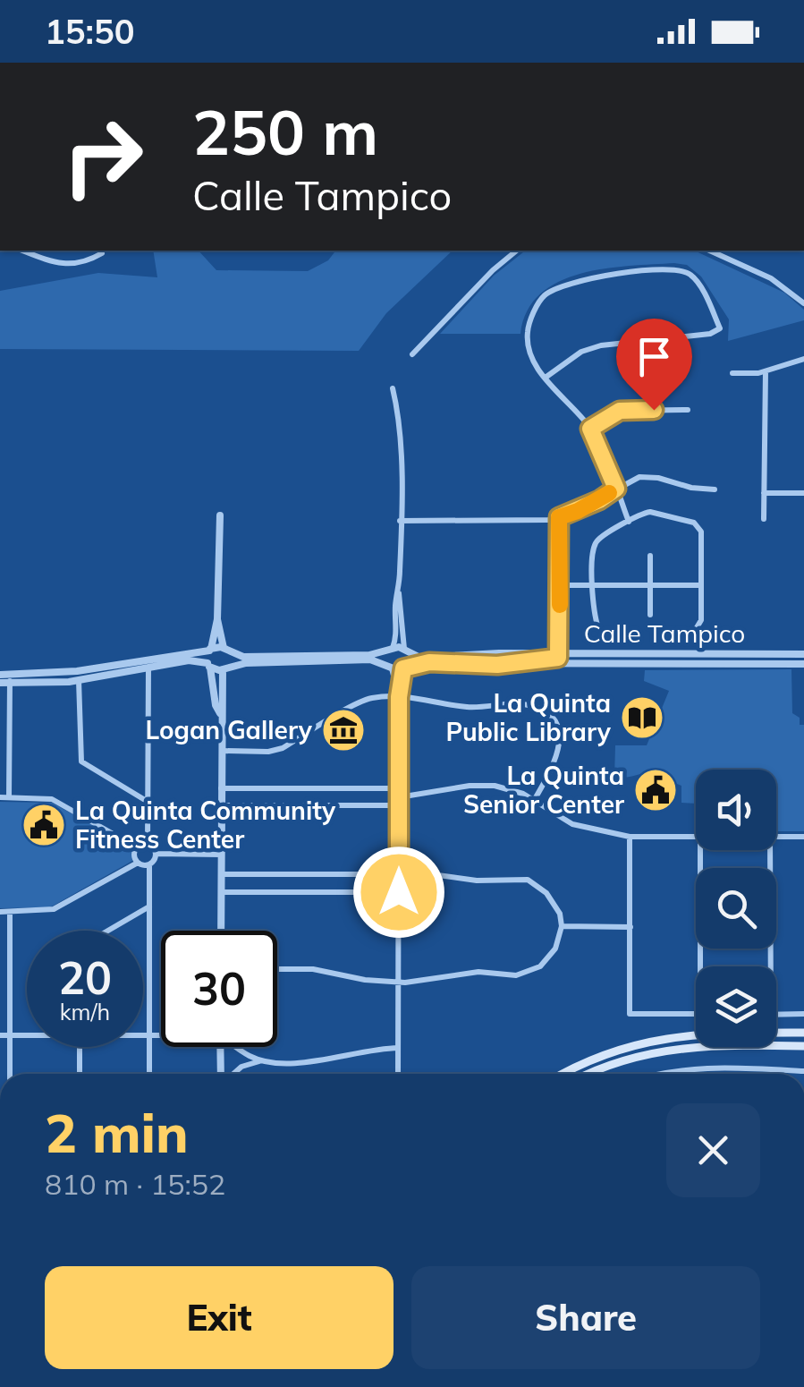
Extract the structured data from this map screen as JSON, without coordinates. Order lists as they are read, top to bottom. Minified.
{"streets":{"street":["Calle Tampico"]},"places":{"library":["La Quinta Public Library"],"museum":["Logan Gallery"],"public building":["La Quinta Senior Center","La Quinta Community Fitness Center"]},"page":{"status":"15:50","turn":["250 m","Calle Tampico"],"speed":"20 km/h","limit":"30","heading":["2 min","810 m · 15:52"],"buttons":["Exit","Share"]}}
